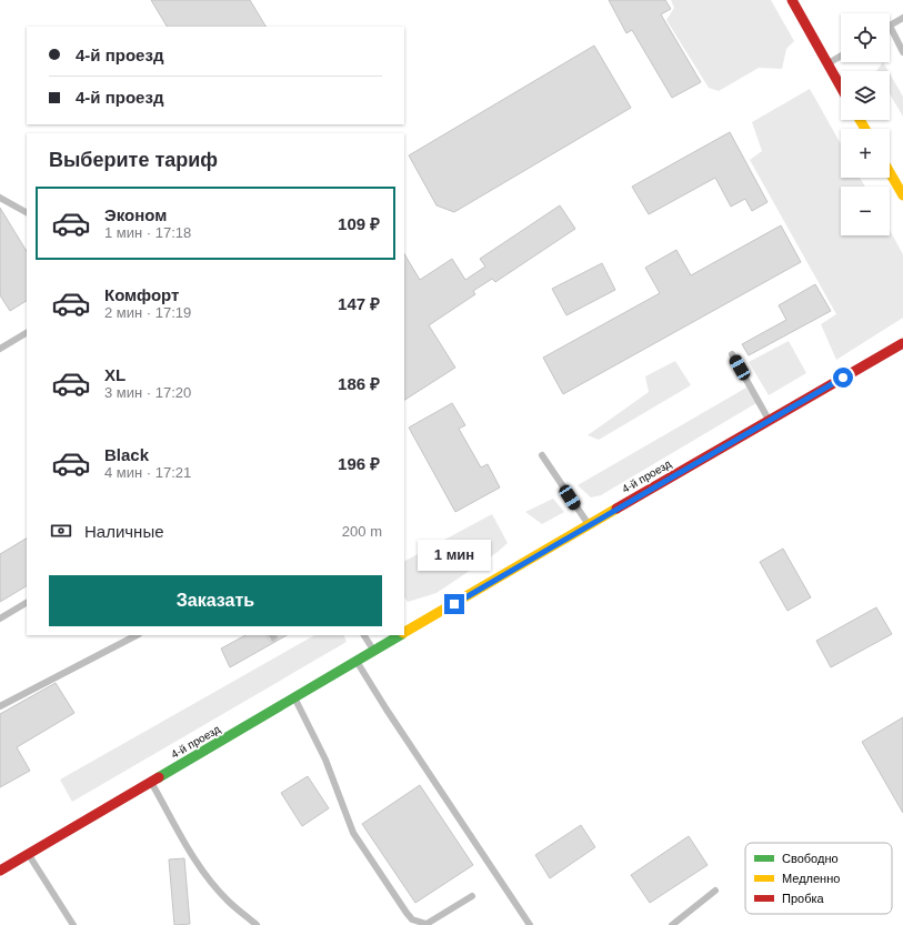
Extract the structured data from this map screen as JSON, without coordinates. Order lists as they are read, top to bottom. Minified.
{"streets":{"street":["4-й проезд"]},"legend":["Свободно","Медленно","Пробка"],"page":{"map_buttons":["+","−"],"banner":["4-й проезд","4-й проезд"],"heading":"Выберите тариф","list":[{"name":"Эконом","note":"1 мин · 17:18","value":"109 ₽"},{"name":"Комфорт","note":"2 мин · 17:19","value":"147 ₽"},{"name":"XL","note":"3 мин · 17:20","value":"186 ₽"},{"name":"Black","note":"4 мин · 17:21","value":"196 ₽"}],"pay":["Наличные","200 m"],"bubble":"1 мин","buttons":"Заказать"}}
